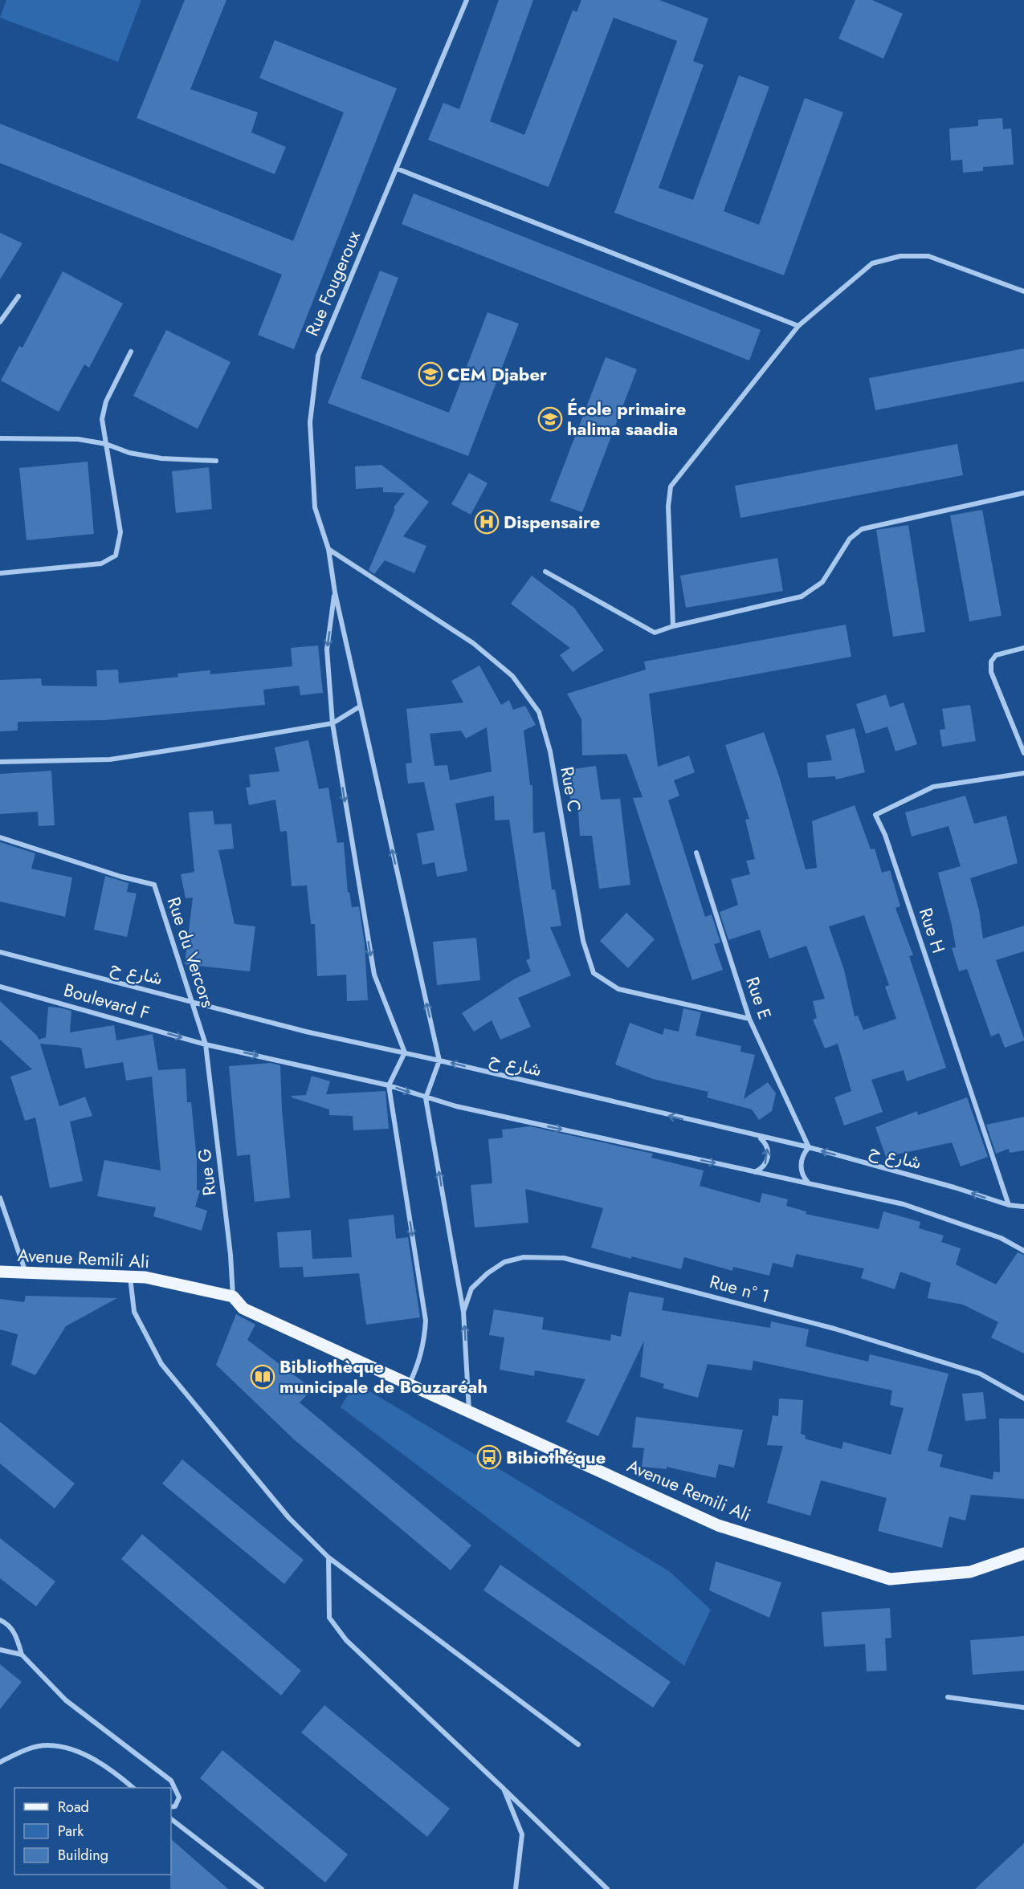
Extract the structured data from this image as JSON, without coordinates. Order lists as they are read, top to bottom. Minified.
{"streets":{"main road":["Avenue Remili Ali"],"street":["Rue Fougeroux","Rue C","Rue H","Rue du Vercors","شارع ح","Rue E","Boulevard F","Rue G","Rue n° 1"]},"crossings":[["Rue Fougeroux","Rue C"],["Rue C","Rue E"],["Rue H","شارع ح"],["Rue du Vercors","شارع ح"],["Rue du Vercors","Boulevard F"],["Rue du Vercors","Rue G"],["شارع ح","Rue E"],["Boulevard F","Rue G"],["Rue G","Avenue Remili Ali"]],"one_way":["شارع ح","Boulevard F"],"places":{"school or university":["CEM Djaber","École primaire halima saadia"],"hospital":["Dispensaire"],"library":["Bibliothèque municipale de Bouzaréah"],"bus stop":["Bibiothéque"]},"legend":["Road","Park","Building"]}
